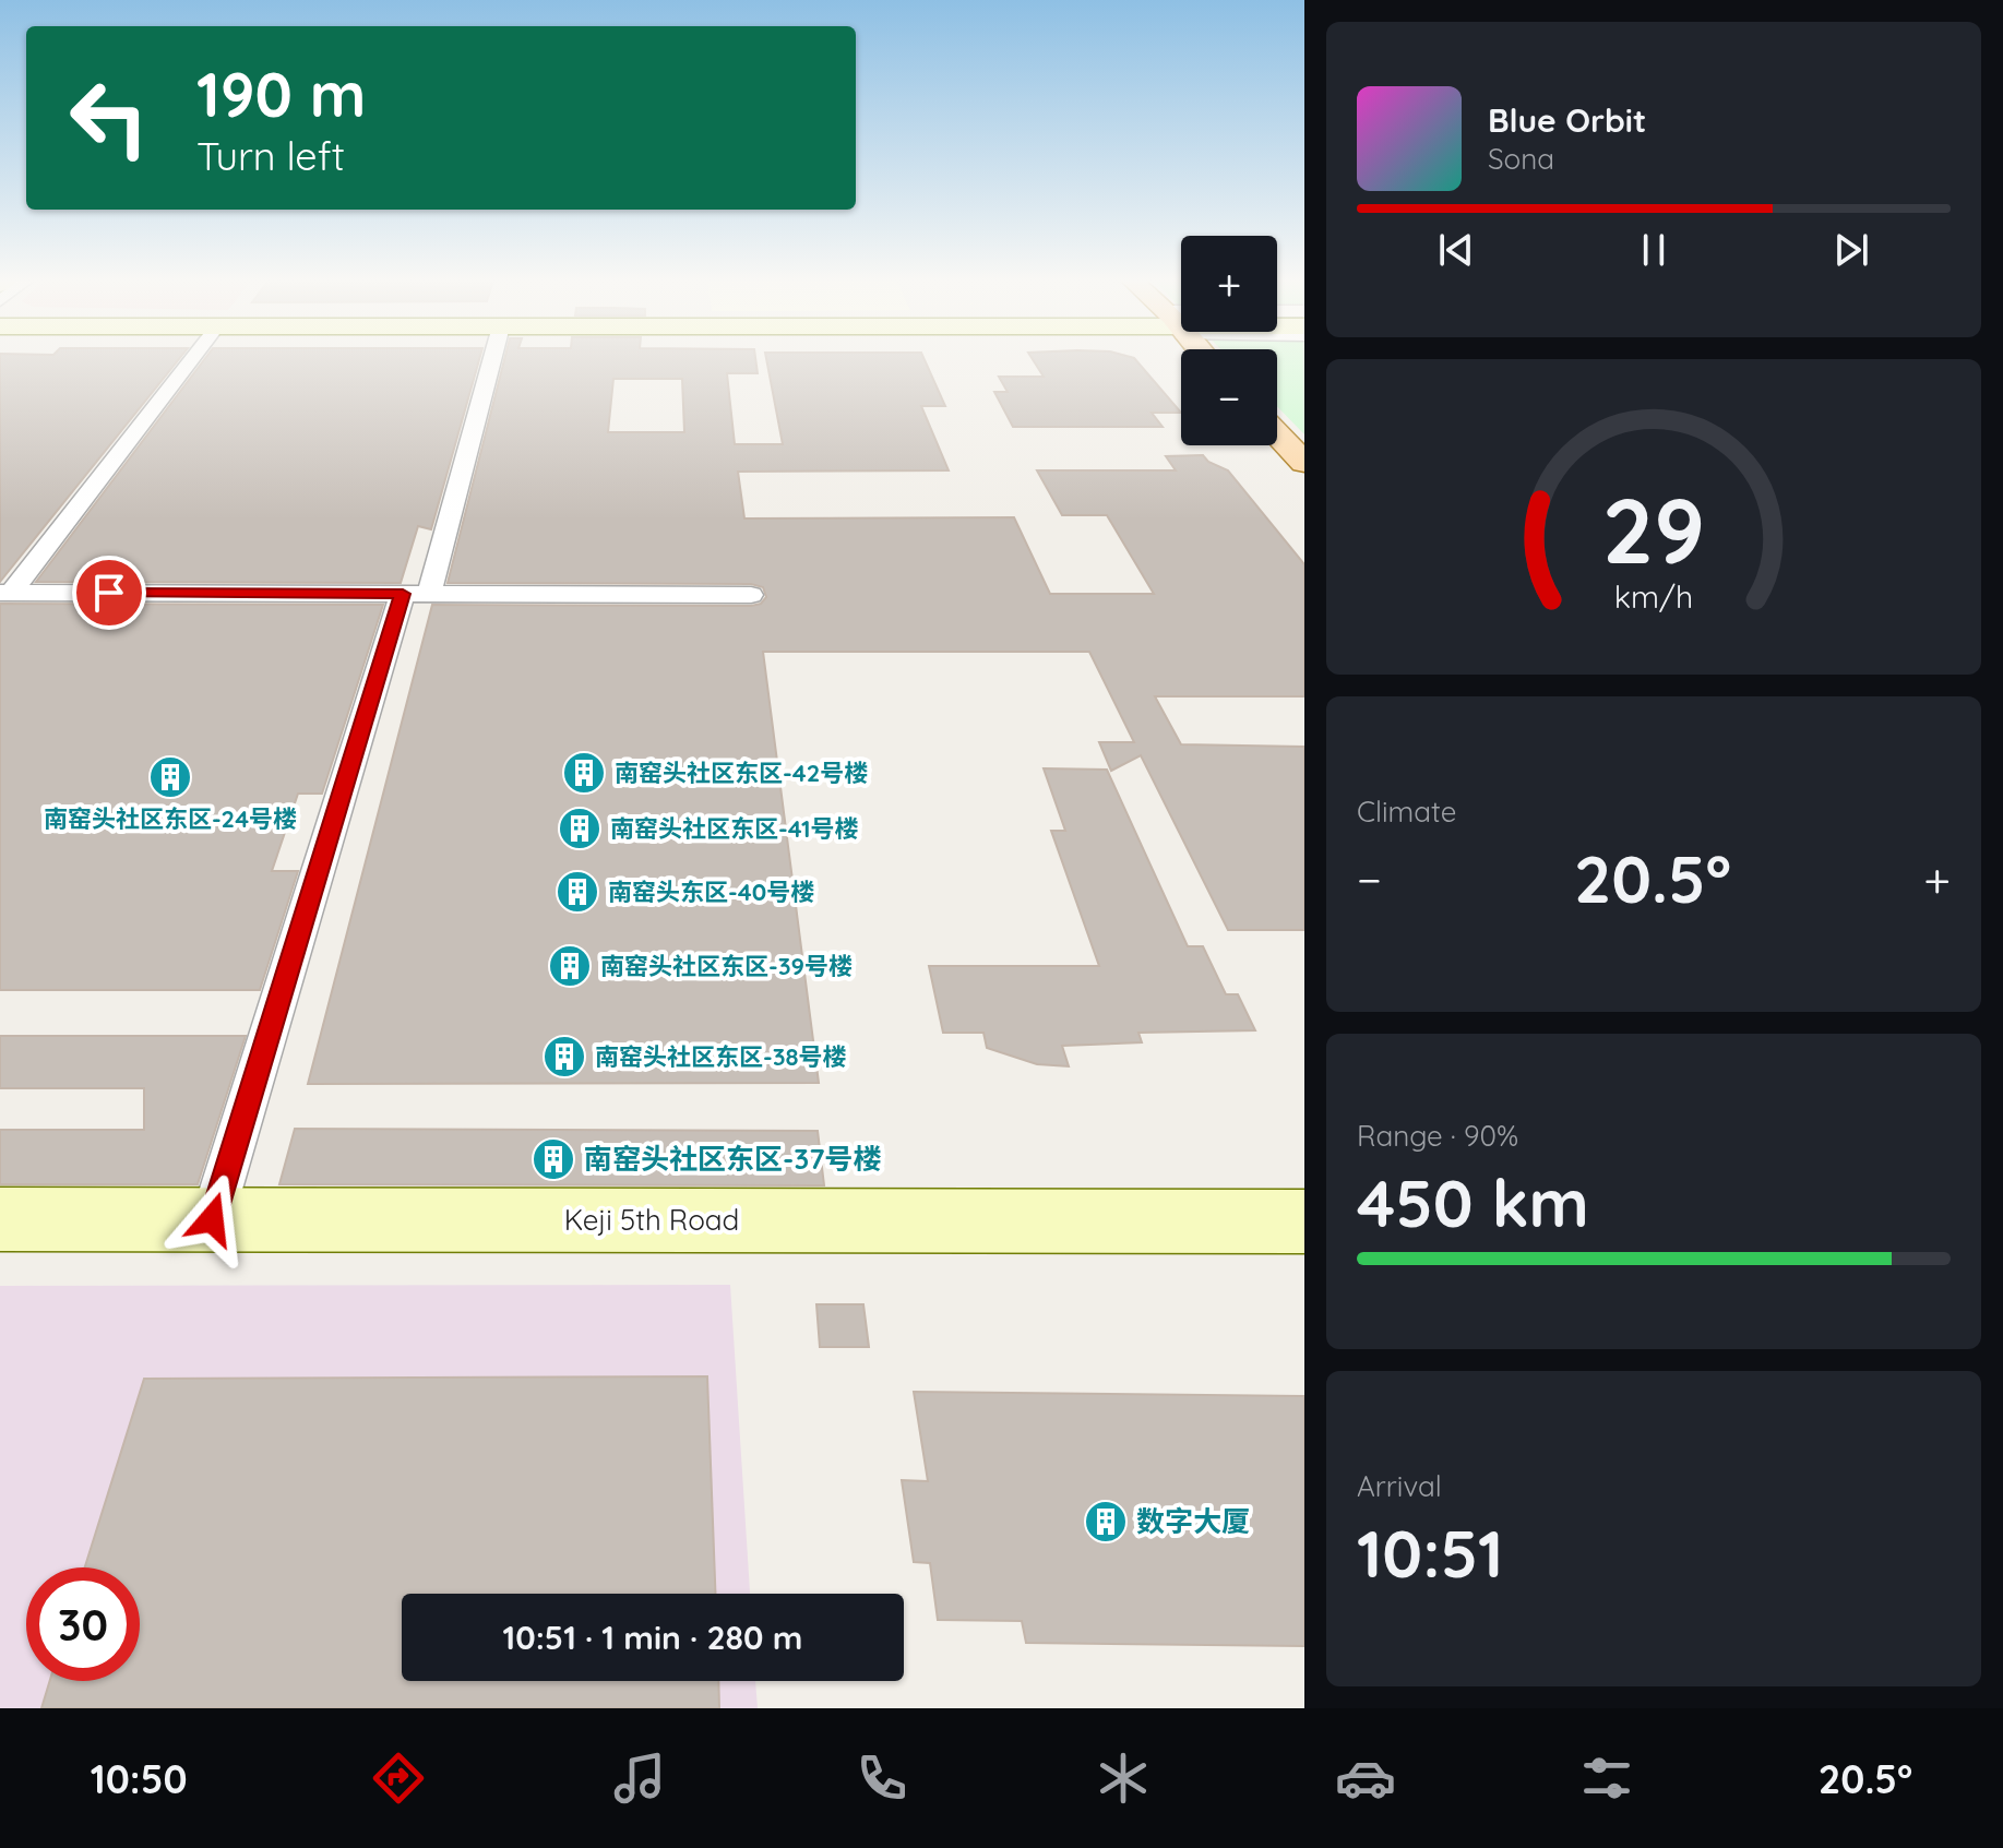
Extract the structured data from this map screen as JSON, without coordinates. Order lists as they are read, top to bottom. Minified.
{"streets":{"street":["Keji 5th Road"]},"places":{"building":["南窑头社区东区-42号楼","南窑头社区东区-24号楼","南窑头社区东区-41号楼","南窑头东区-40号楼","南窑头社区东区-39号楼","南窑头社区东区-38号楼","南窑头社区东区-37号楼","数字大厦"]},"page":{"turn":["190 m","Turn left"],"song":["Blue Orbit","Sona"],"map_buttons":["+","−"],"tile":["Climate",["Range · 90%","450 km"],["Arrival","10:51"]],"heat":["−","20.5°","+"],"limit":"30","trip":"10:51 · 1 min · 280 m","tabs":["10:50","20.5°"],"gauge":["29","km/h"]}}
